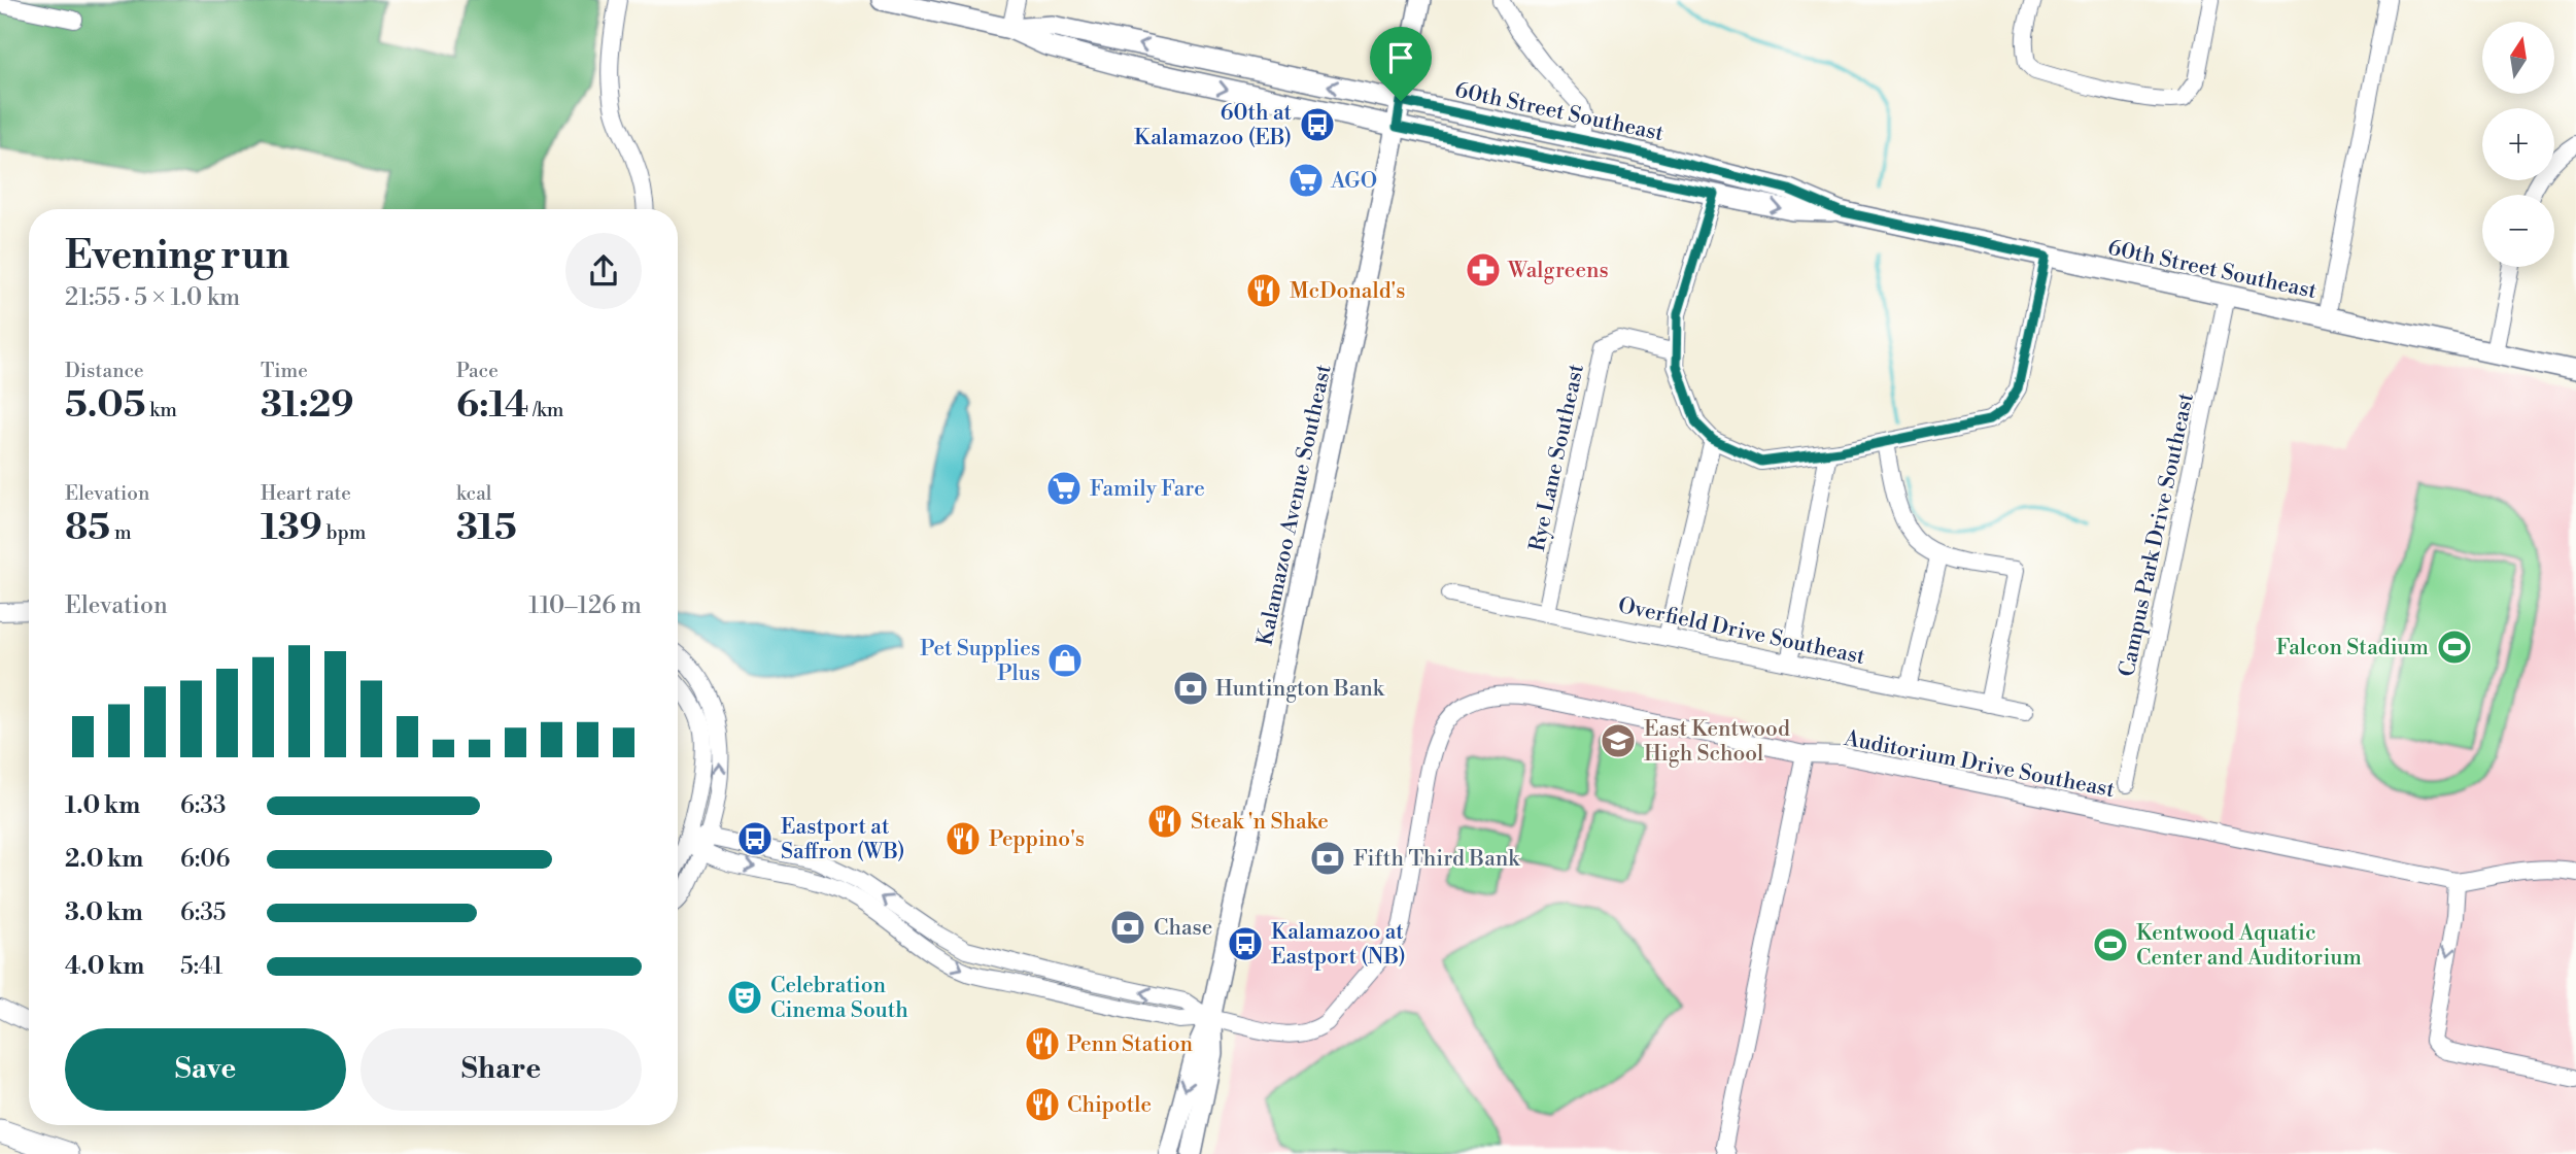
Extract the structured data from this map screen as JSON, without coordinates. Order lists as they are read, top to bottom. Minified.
{"streets":{"main road":["60th Street Southeast","Kalamazoo Avenue Southeast"],"street":["Rye Lane Southeast","Campus Park Drive Southeast","Overfield Drive Southeast","Auditorium Drive Southeast"]},"crossings":[["60th Street Southeast","Kalamazoo Avenue Southeast"],["60th Street Southeast","Campus Park Drive Southeast"],["Rye Lane Southeast","Overfield Drive Southeast"],["Kalamazoo Avenue Southeast","Auditorium Drive Southeast"]],"places":{"bus stop":["60th at Kalamazoo (EB)","Eastport at Saffron (WB)","Kalamazoo at Eastport (NB)"],"supermarket":["AGO","Family Fare"],"pharmacy":["Walgreens"],"restaurant":["McDonald's","Steak 'n Shake","Peppino's","Penn Station","Chipotle"],"sports":["Falcon Stadium","Kentwood Aquatic Center and Auditorium"],"shop":["Pet Supplies Plus"],"bank":["Huntington Bank","Fifth Third Bank","Chase"],"school or university":["East Kentwood High School"],"theatre":["Celebration Cinema South"]},"north":"top","page":{"map_buttons":["+","−"],"heading":["Evening run","21:55 · 5 × 1.0 km"],"stats":[["Distance","5.05 km"],["Time","31:29"],["Pace","6:14 /km"],["Elevation","85 m"],["Heart rate","139 bpm"],["kcal","315"]],"chart":["Elevation","110–126 m"],"list":[{"name":"1.0 km","note":"6:33"},{"name":"2.0 km","note":"6:06"},{"name":"3.0 km","note":"6:35"},{"name":"4.0 km","note":"5:41"}],"buttons":["Save","Share"]}}
